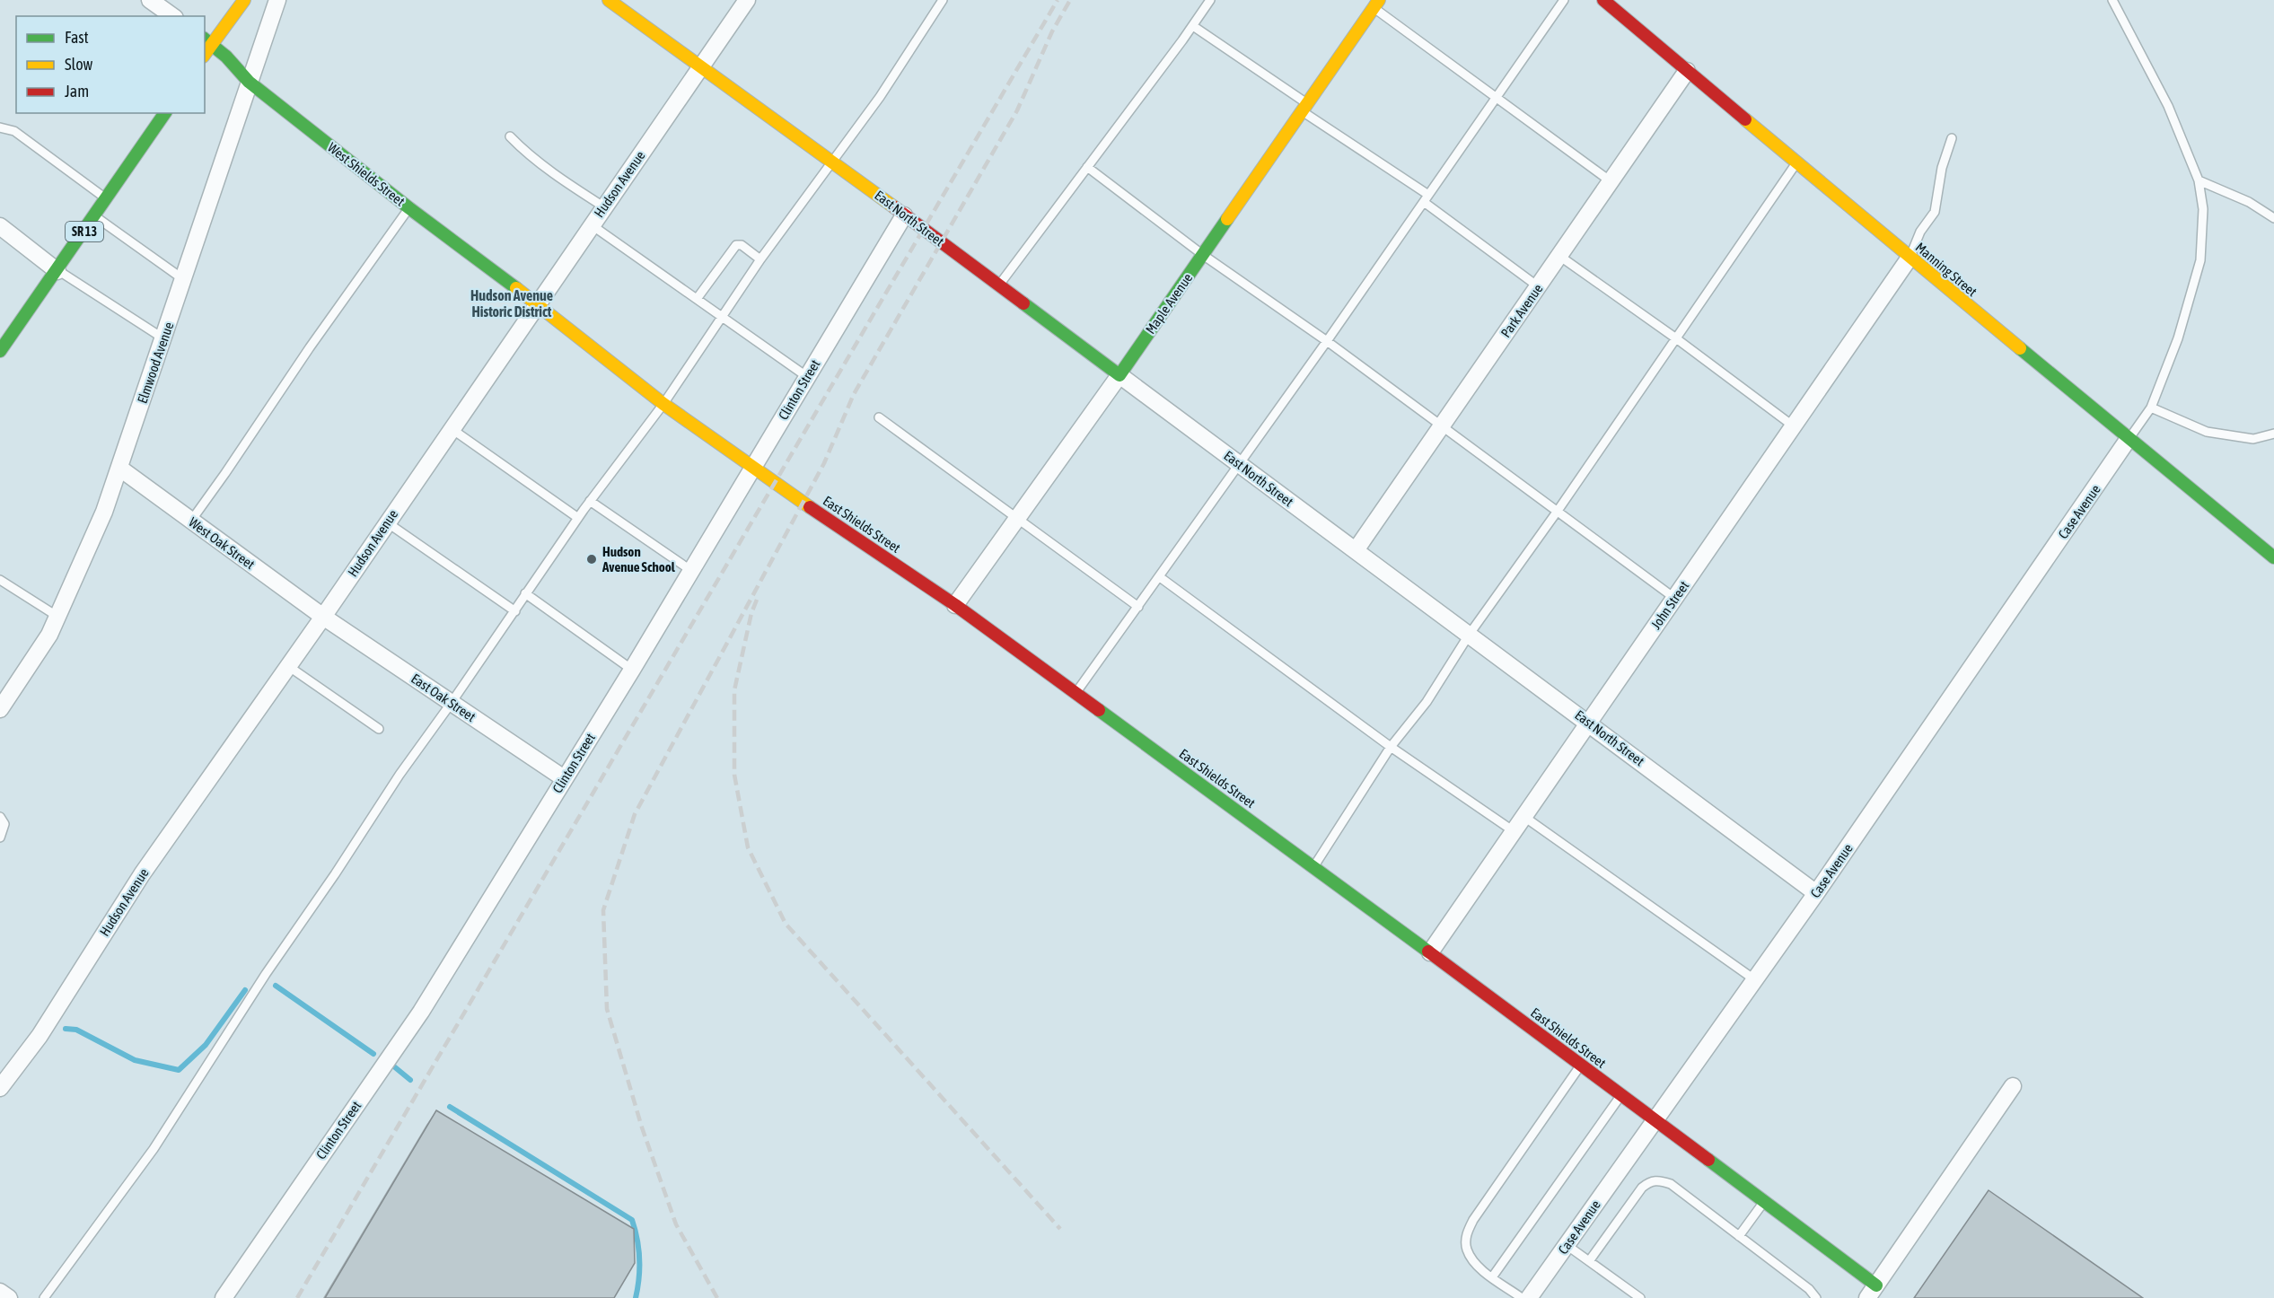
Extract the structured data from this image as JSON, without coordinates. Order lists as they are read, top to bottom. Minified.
{"streets":{"main road":["West Shields Street","East North Street","SR 13","Manning Street","Maple Avenue","East Shields Street"],"street":["Hudson Avenue","Park Avenue","Elmwood Avenue","Clinton Street","Case Avenue","West Oak Street","John Street","East Oak Street"]},"crossings":[["West Shields Street","Hudson Avenue"],["West Shields Street","Elmwood Avenue"],["West Shields Street","East Shields Street"],["Hudson Avenue","East North Street"],["Hudson Avenue","East Shields Street"],["Hudson Avenue","West Oak Street"],["Hudson Avenue","East Oak Street"],["East North Street","Maple Avenue"],["East North Street","Park Avenue"],["East North Street","Clinton Street"],["East North Street","Case Avenue"],["East North Street","John Street"],["Manning Street","Park Avenue"],["Manning Street","Case Avenue"],["Manning Street","John Street"],["Maple Avenue","East Shields Street"],["Elmwood Avenue","West Oak Street"],["Clinton Street","East Shields Street"],["Clinton Street","East Oak Street"],["Case Avenue","East Shields Street"],["East Shields Street","John Street"],["West Oak Street","East Oak Street"]],"districts":["Hudson Avenue Historic District"],"places":["Hudson Avenue School"],"legend":["Fast","Slow","Jam"]}
